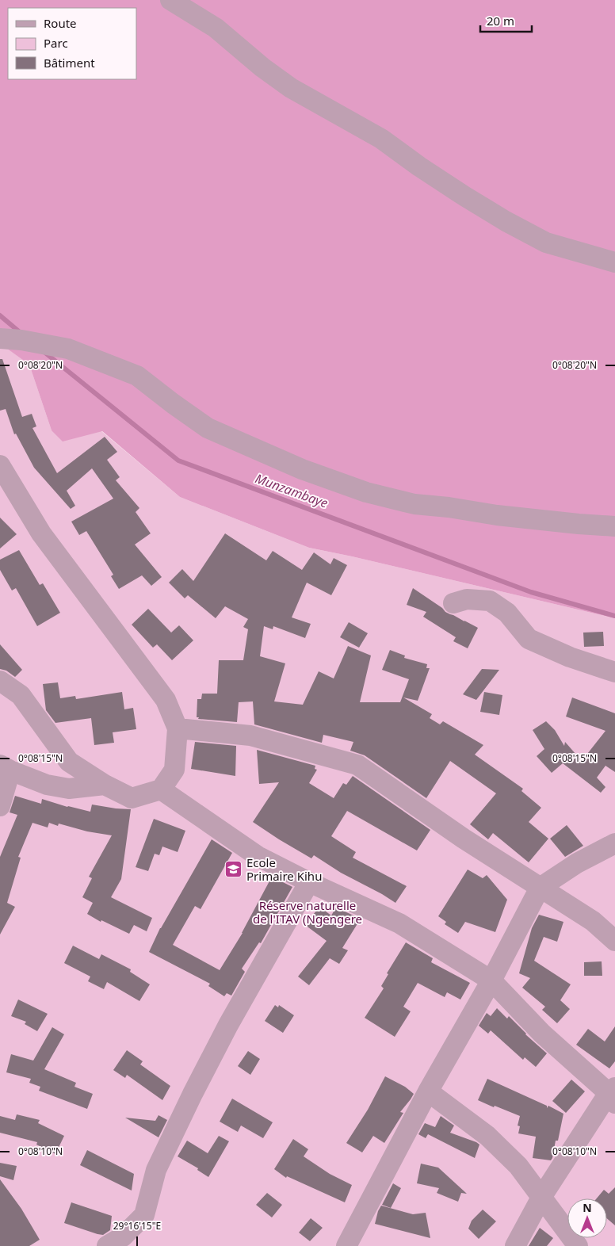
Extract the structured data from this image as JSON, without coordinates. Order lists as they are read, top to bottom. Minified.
{"water":["Munzambaye"],"parks":["Réserve naturelle de l'ITAV (Ngengere"],"places":{"school or university":["Ecole Primaire Kihu"]},"legend":["Route","Parc","Bâtiment"],"scale_bar":"20 m","north":"top","coordinates":["0°08'20\"N","0°08'15\"N","0°08'10\"N","29°16'15\"E"]}
